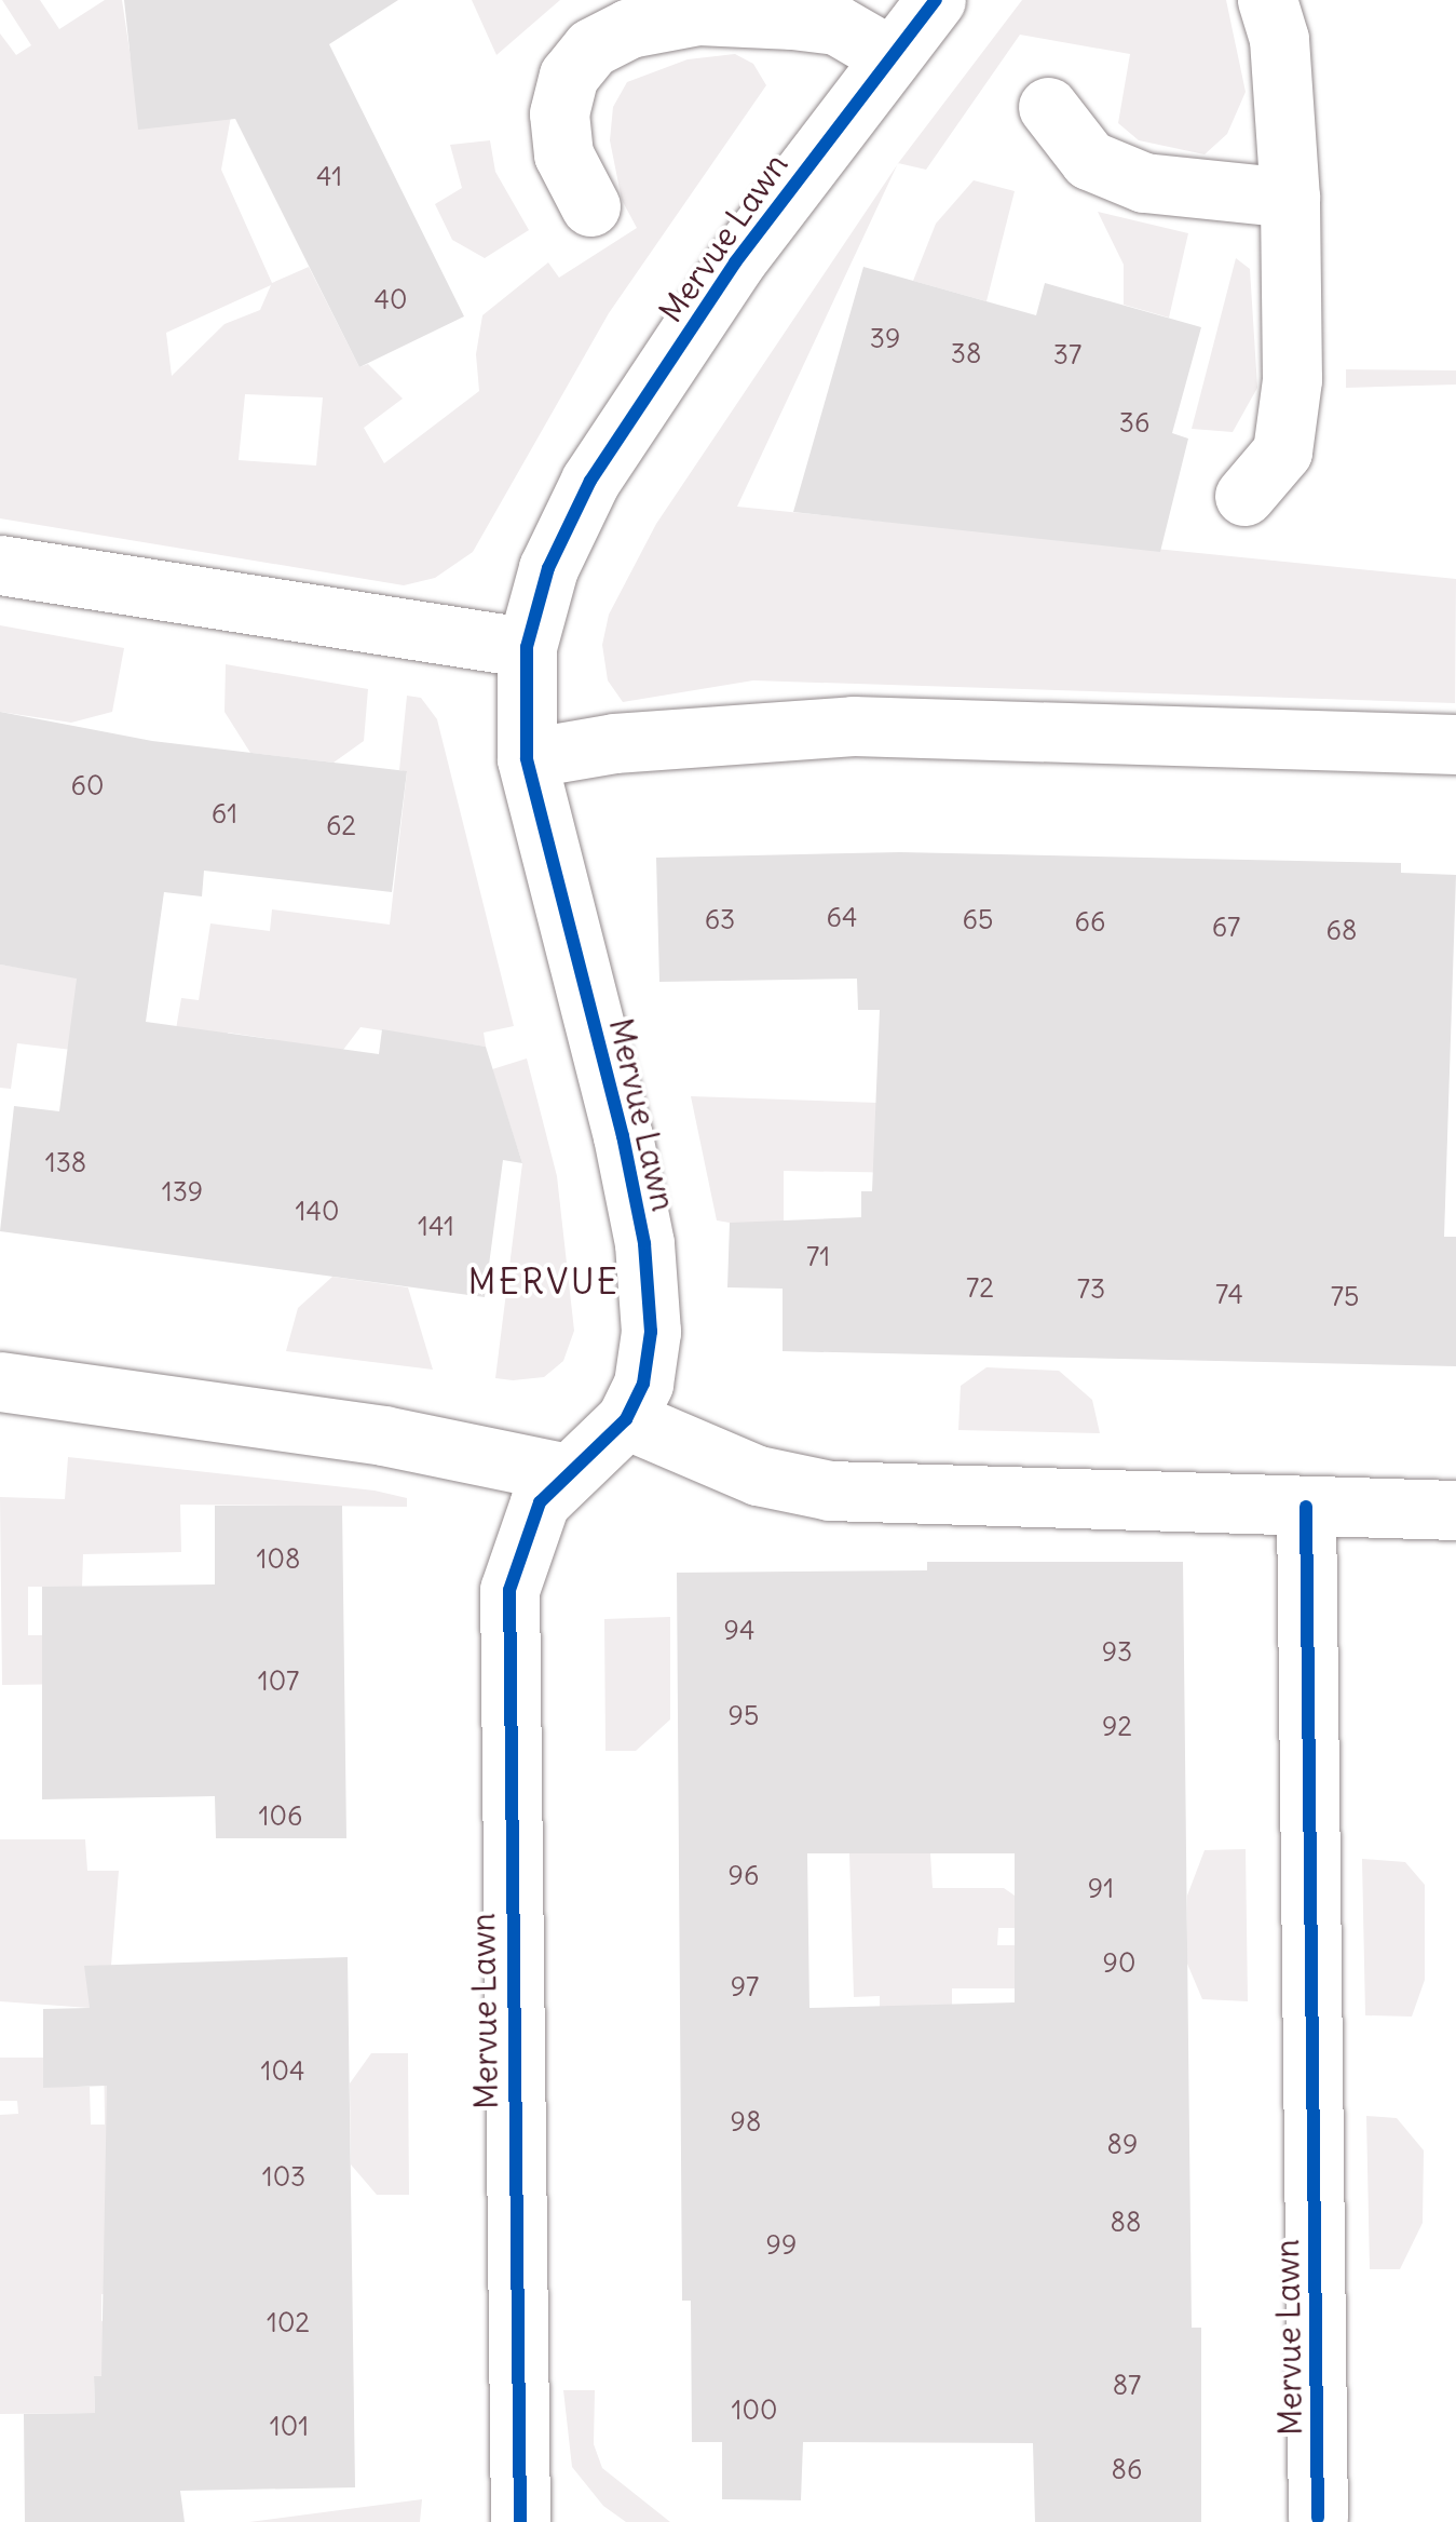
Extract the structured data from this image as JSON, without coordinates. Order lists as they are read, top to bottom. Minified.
{"streets":{"street":["Mervue Lawn"]},"districts":["MERVUE"],"house_numbers":["41","40","39","38","37","36","60","61","62","64","63","65","66","67","68","138","139","140","141","71","72","73","74","75","108","94","93","107","95","92","106","96","91","90","97","104","98","89","103","88","99","102","87","100","101","86"]}
